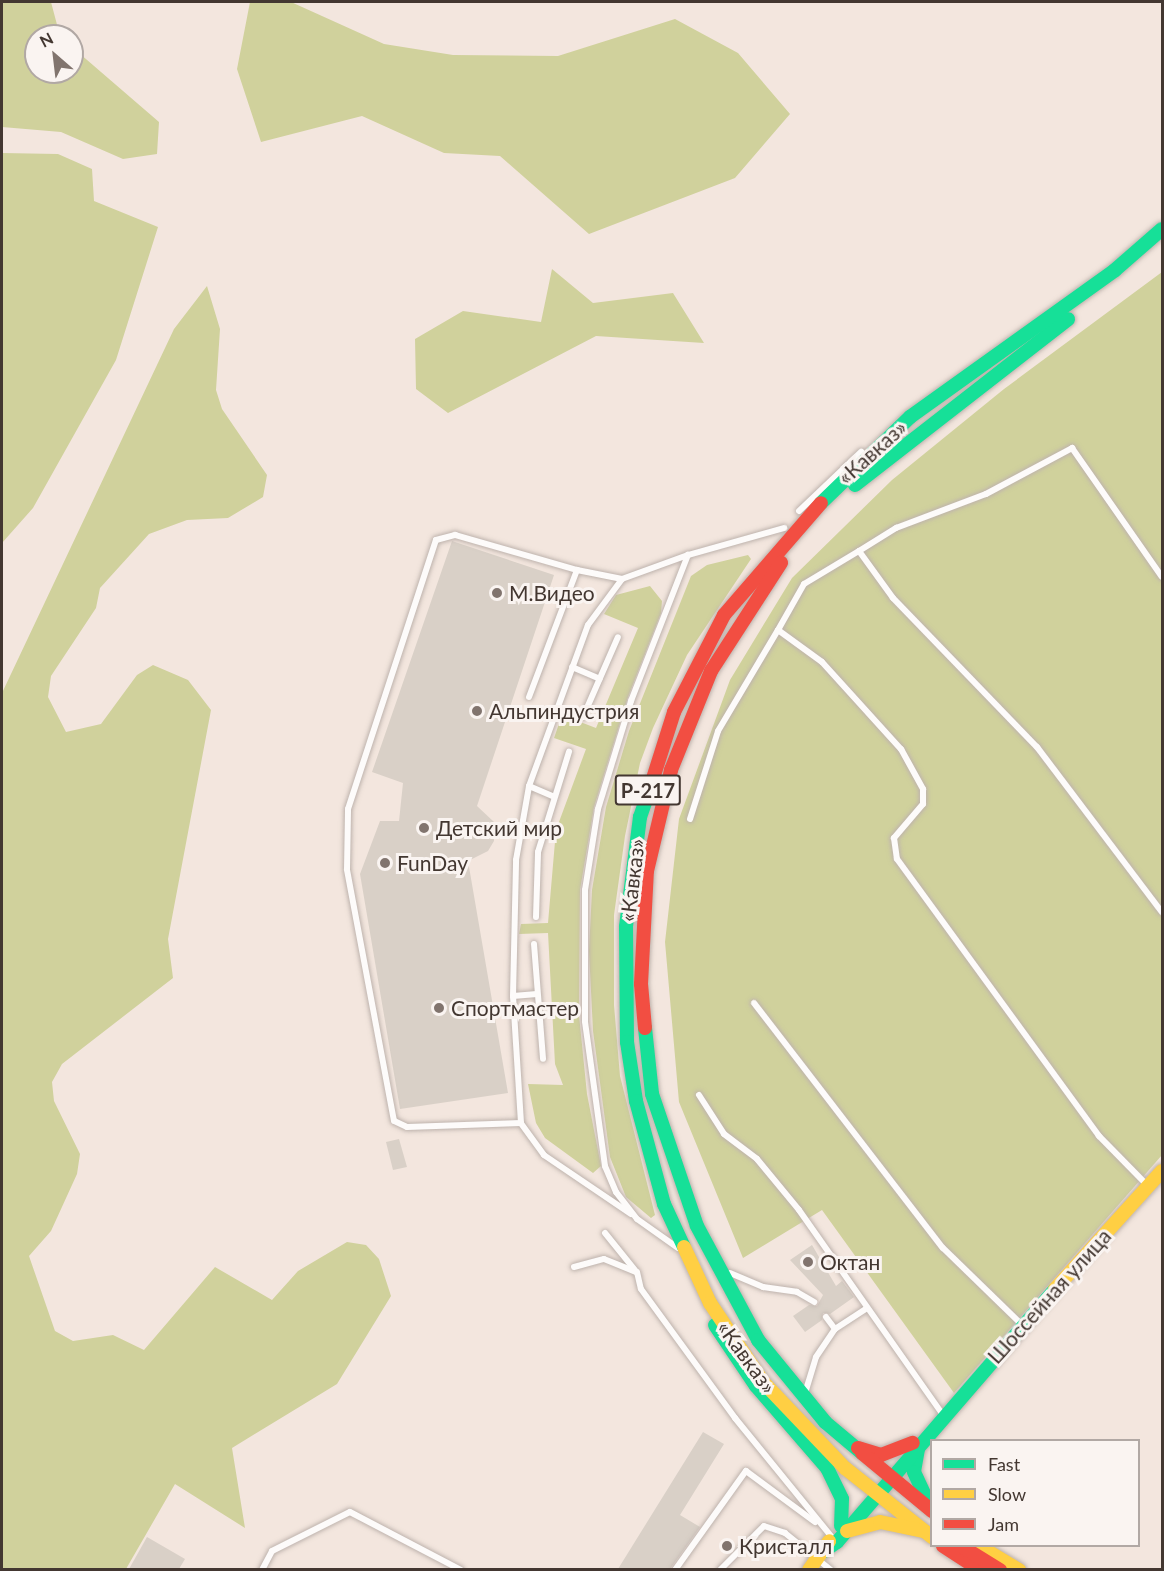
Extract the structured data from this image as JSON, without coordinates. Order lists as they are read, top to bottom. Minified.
{"streets":{"main road":["«Кавказ»","Р-217","Шоссейная улица"]},"places":["М.Видео","Альпиндустрия","Детский мир","FunDay","Спортмастер","Октан","Кристалл"],"legend":["Fast","Slow","Jam"],"north":"top left"}
